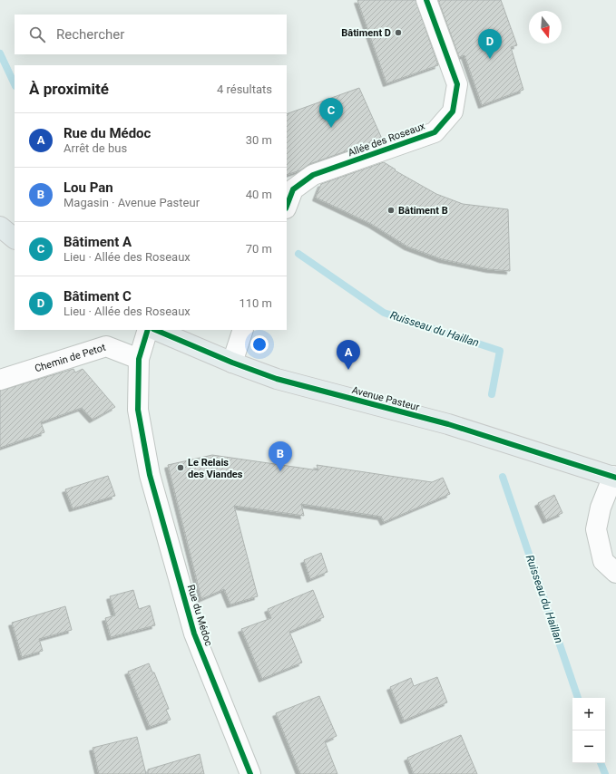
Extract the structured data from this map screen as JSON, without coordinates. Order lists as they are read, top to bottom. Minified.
{"streets":{"main road":["Avenue Pasteur"],"street":["Allée des Roseaux","Chemin de Petot","Rue du Médoc"]},"crossings":[["Chemin de Petot","Rue du Médoc"]],"water":["Ruisseau du Haillan"],"places":["Bâtiment D","Bâtiment B","Le Relais des Viandes"],"north":"bottom","page":{"search":"Rechercher","pins":["D","C","A","B"],"heading":["À proximité","4 résultats"],"list":[{"mark":"A","name":"Rue du Médoc","note":"Arrêt de bus","value":"30 m"},{"mark":"B","name":"Lou Pan","note":"Magasin · Avenue Pasteur","value":"40 m"},{"mark":"C","name":"Bâtiment A","note":"Lieu · Allée des Roseaux","value":"70 m"},{"mark":"D","name":"Bâtiment C","note":"Lieu · Allée des Roseaux","value":"110 m"}],"map_buttons":["+","−"]}}
